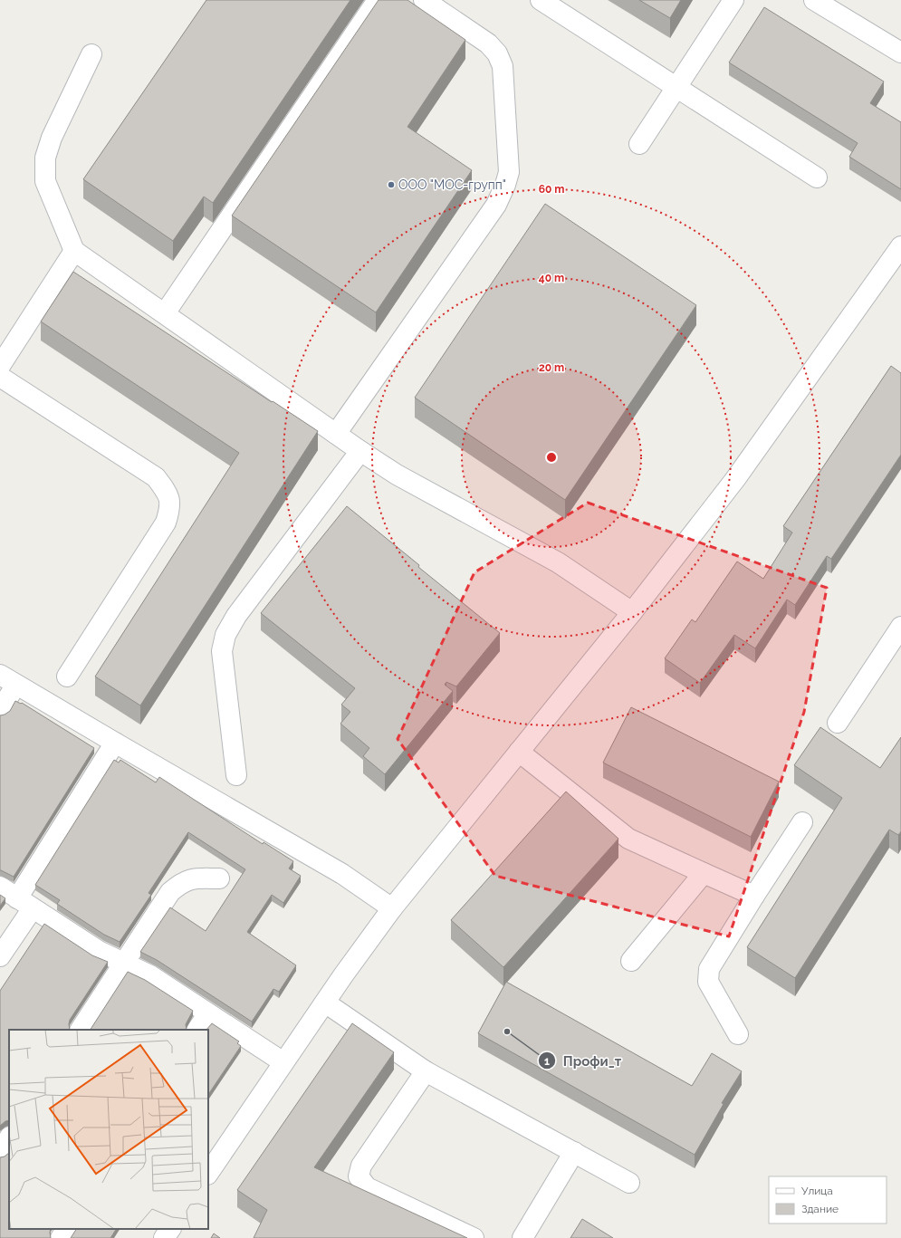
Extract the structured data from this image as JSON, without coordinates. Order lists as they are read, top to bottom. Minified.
{"places":["ООО \"МОС-групп\"","Профи_т"],"legend":["Улица","Здание"],"rings":["60 m","40 m","20 m"]}
